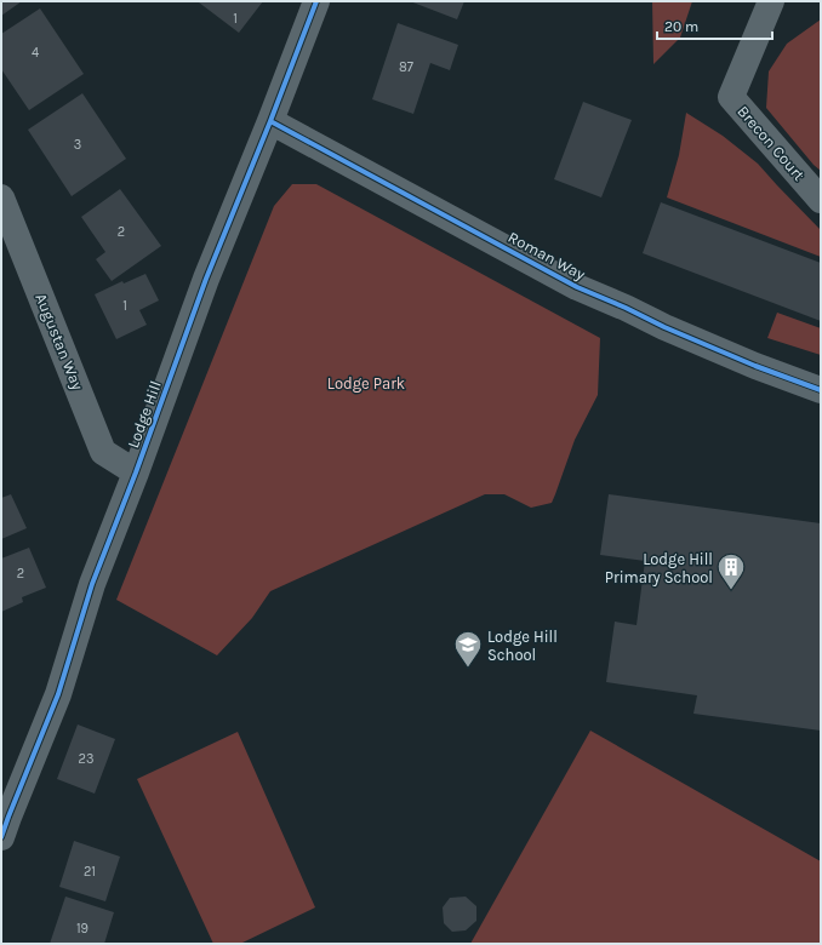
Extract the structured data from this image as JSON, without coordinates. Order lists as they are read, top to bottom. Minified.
{"streets":{"street":["Brecon Court","Roman Way","Augustan Way","Lodge Hill"]},"crossings":[["Roman Way","Lodge Hill"],["Augustan Way","Lodge Hill"]],"parks":["Lodge Park"],"places":{"building":["Lodge Hill Primary School"],"school or university":["Lodge Hill School"]},"house_numbers":["1","4","87","3","2","1","2","23","21","19"],"scale_bar":"20 m"}
